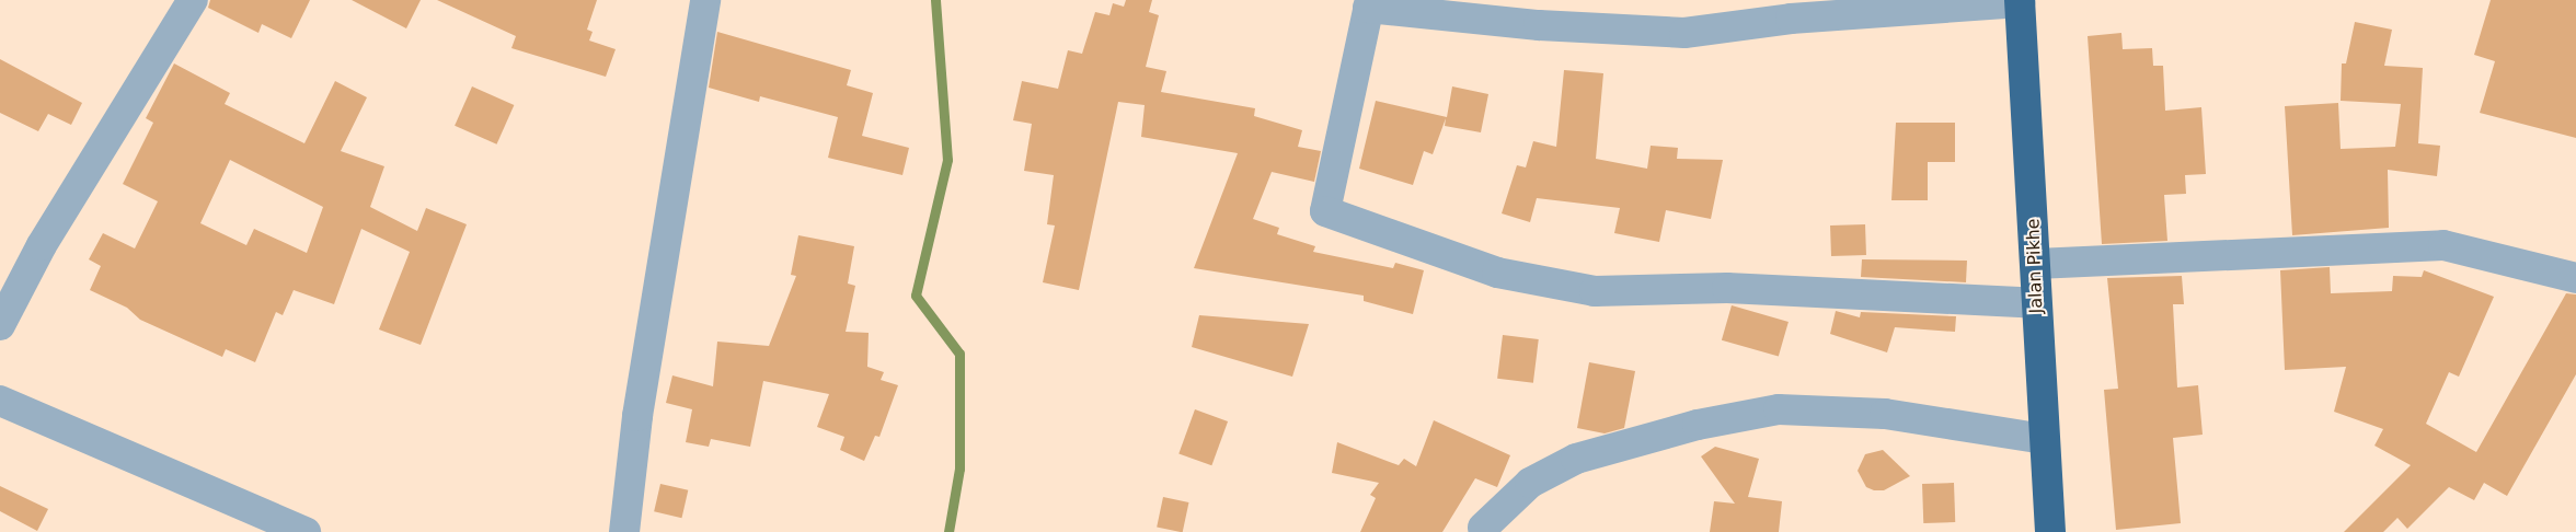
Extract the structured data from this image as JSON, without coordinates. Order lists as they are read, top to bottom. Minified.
{"streets":{"highway":["Jalan Pikhe"]}}
